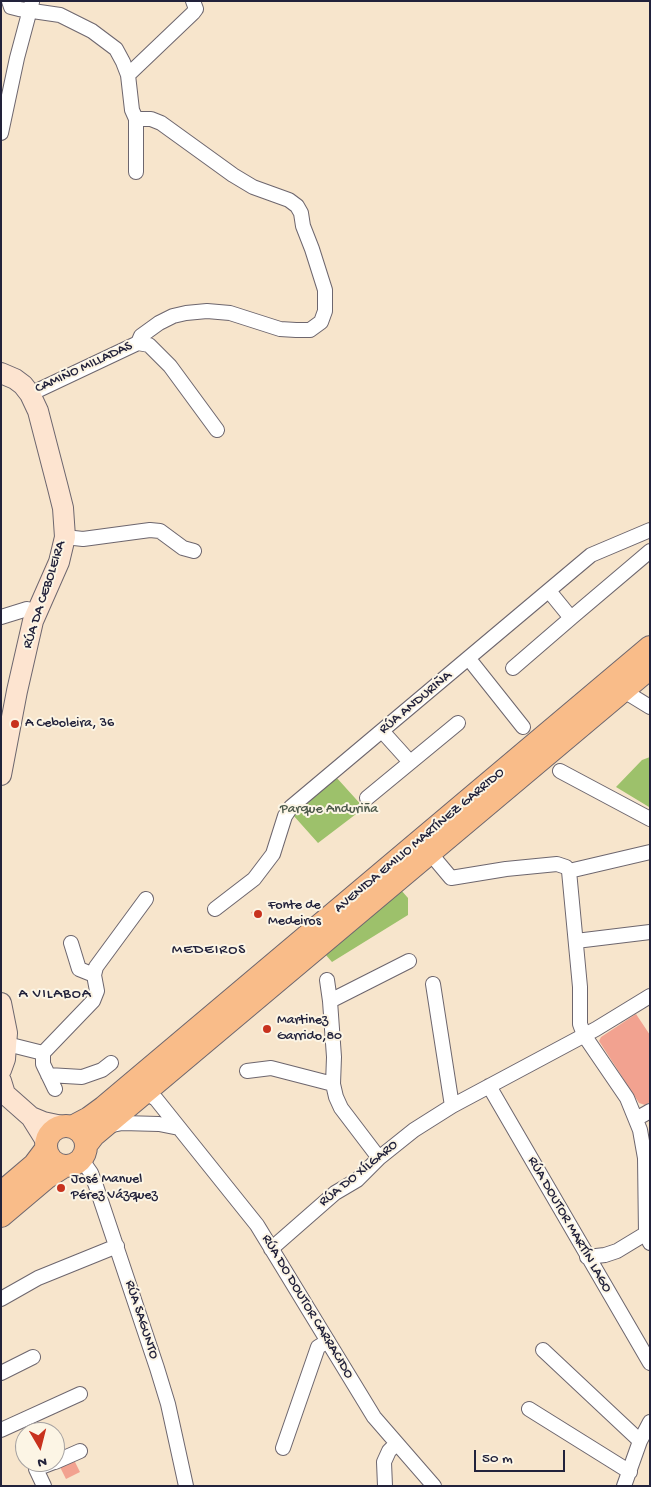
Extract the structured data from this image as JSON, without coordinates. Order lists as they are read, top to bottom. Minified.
{"streets":{"main road":["AVENIDA EMILIO MARTÍNEZ GARRIDO"],"street":["CAMIÑO MILLADAS","RÚA DA CEBOLEIRA","RÚA ANDURIÑA","RÚA DO XÍLGARO","RÚA DOUTOR MARTÍN LAGO","RÚA DO DOUTOR CARRACIDO","RÚA SAGUNTO"]},"crossings":[["CAMIÑO MILLADAS","RÚA DA CEBOLEIRA"],["AVENIDA EMILIO MARTÍNEZ GARRIDO","RÚA DO DOUTOR CARRACIDO"],["AVENIDA EMILIO MARTÍNEZ GARRIDO","RÚA SAGUNTO"],["RÚA DO XÍLGARO","RÚA DOUTOR MARTÍN LAGO"],["RÚA DO XÍLGARO","RÚA DO DOUTOR CARRACIDO"]],"districts":["MEDEIROS","A VILABOA"],"parks":["Parque Anduriña"],"places":["A Ceboleira, 36","Fonte de Medeiros","Martinez Garrido,80","José Manuel Pérez Vázquez"],"scale_bar":"50 m","north":"bottom"}
